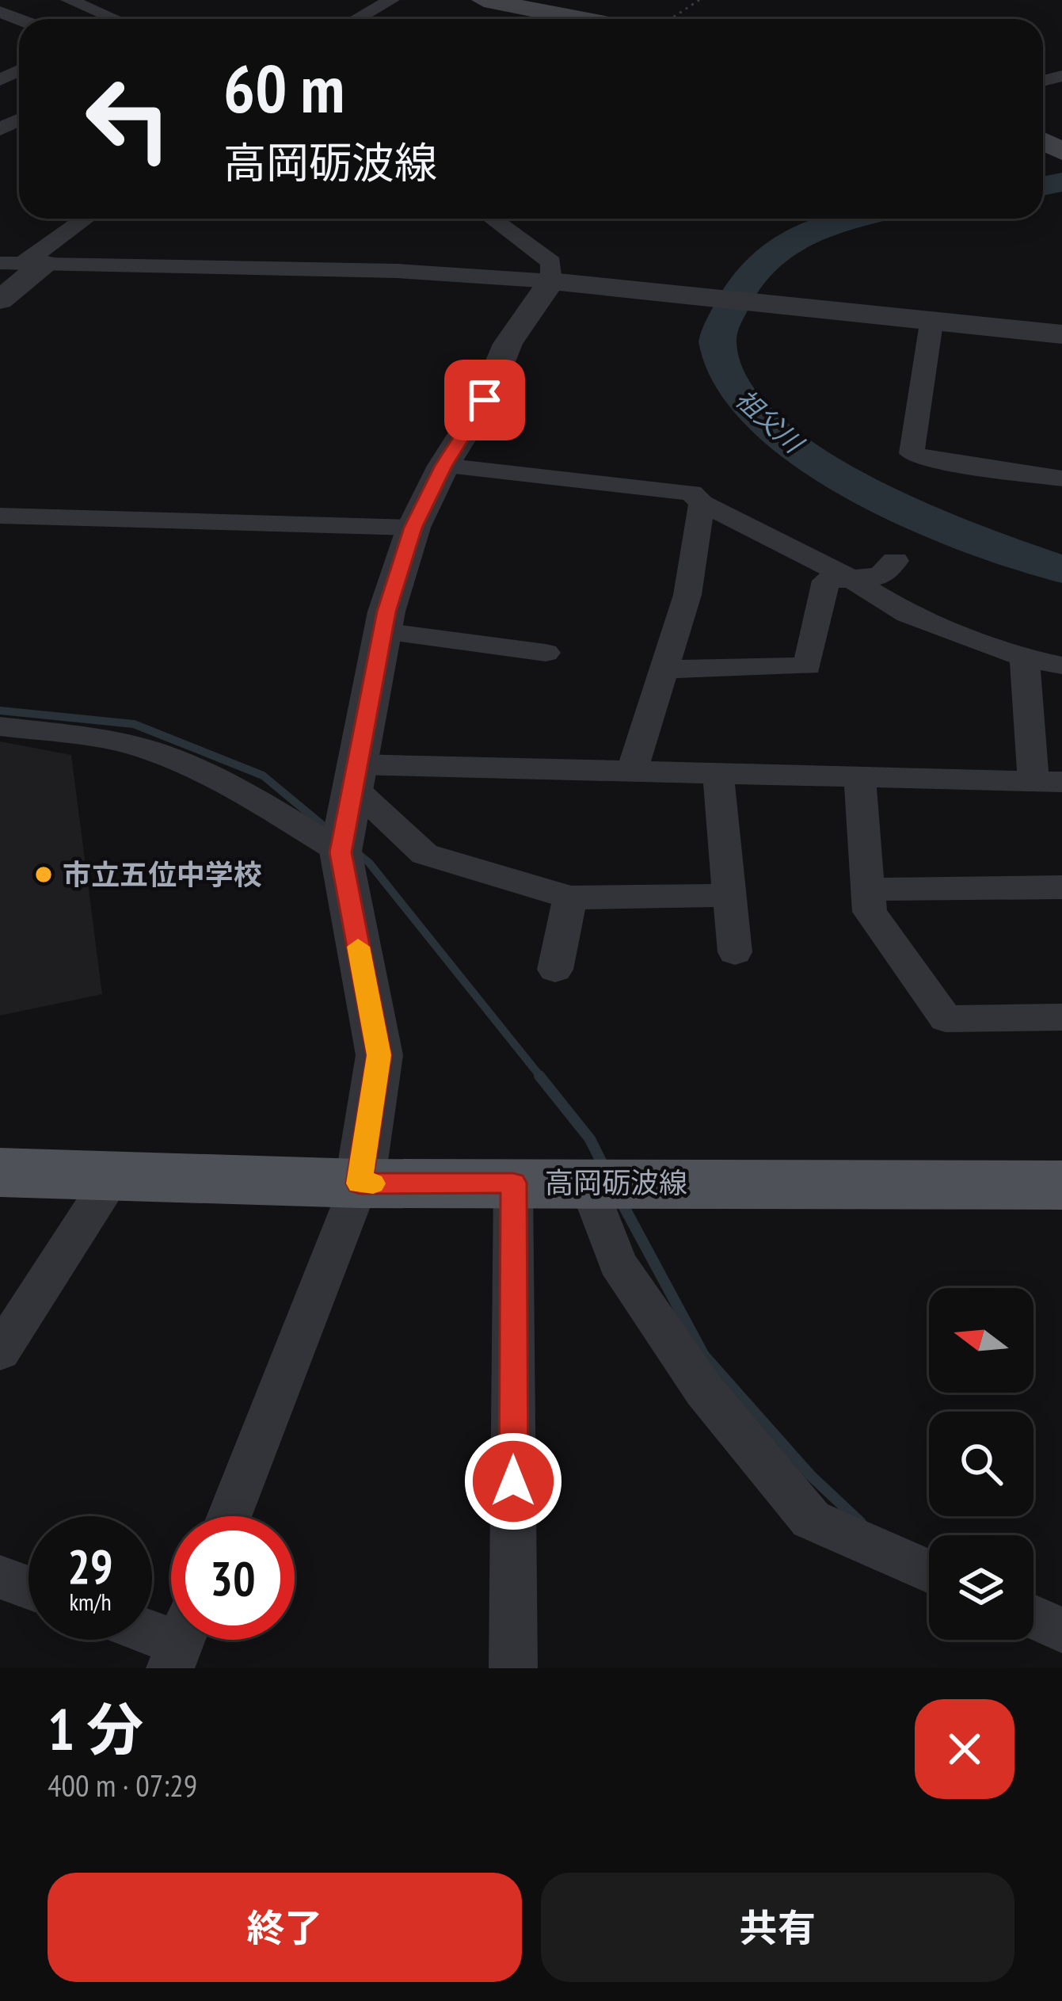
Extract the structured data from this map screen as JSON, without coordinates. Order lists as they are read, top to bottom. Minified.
{"streets":{"main road":["高岡砺波線"]},"water":["祖父川"],"places":["市立五位中学校"],"north":"left","page":{"turn":["60 m","高岡砺波線"],"speed":"29 km/h","limit":"30","heading":["1 分","400 m · 07:29"],"buttons":["終了","共有"]}}
